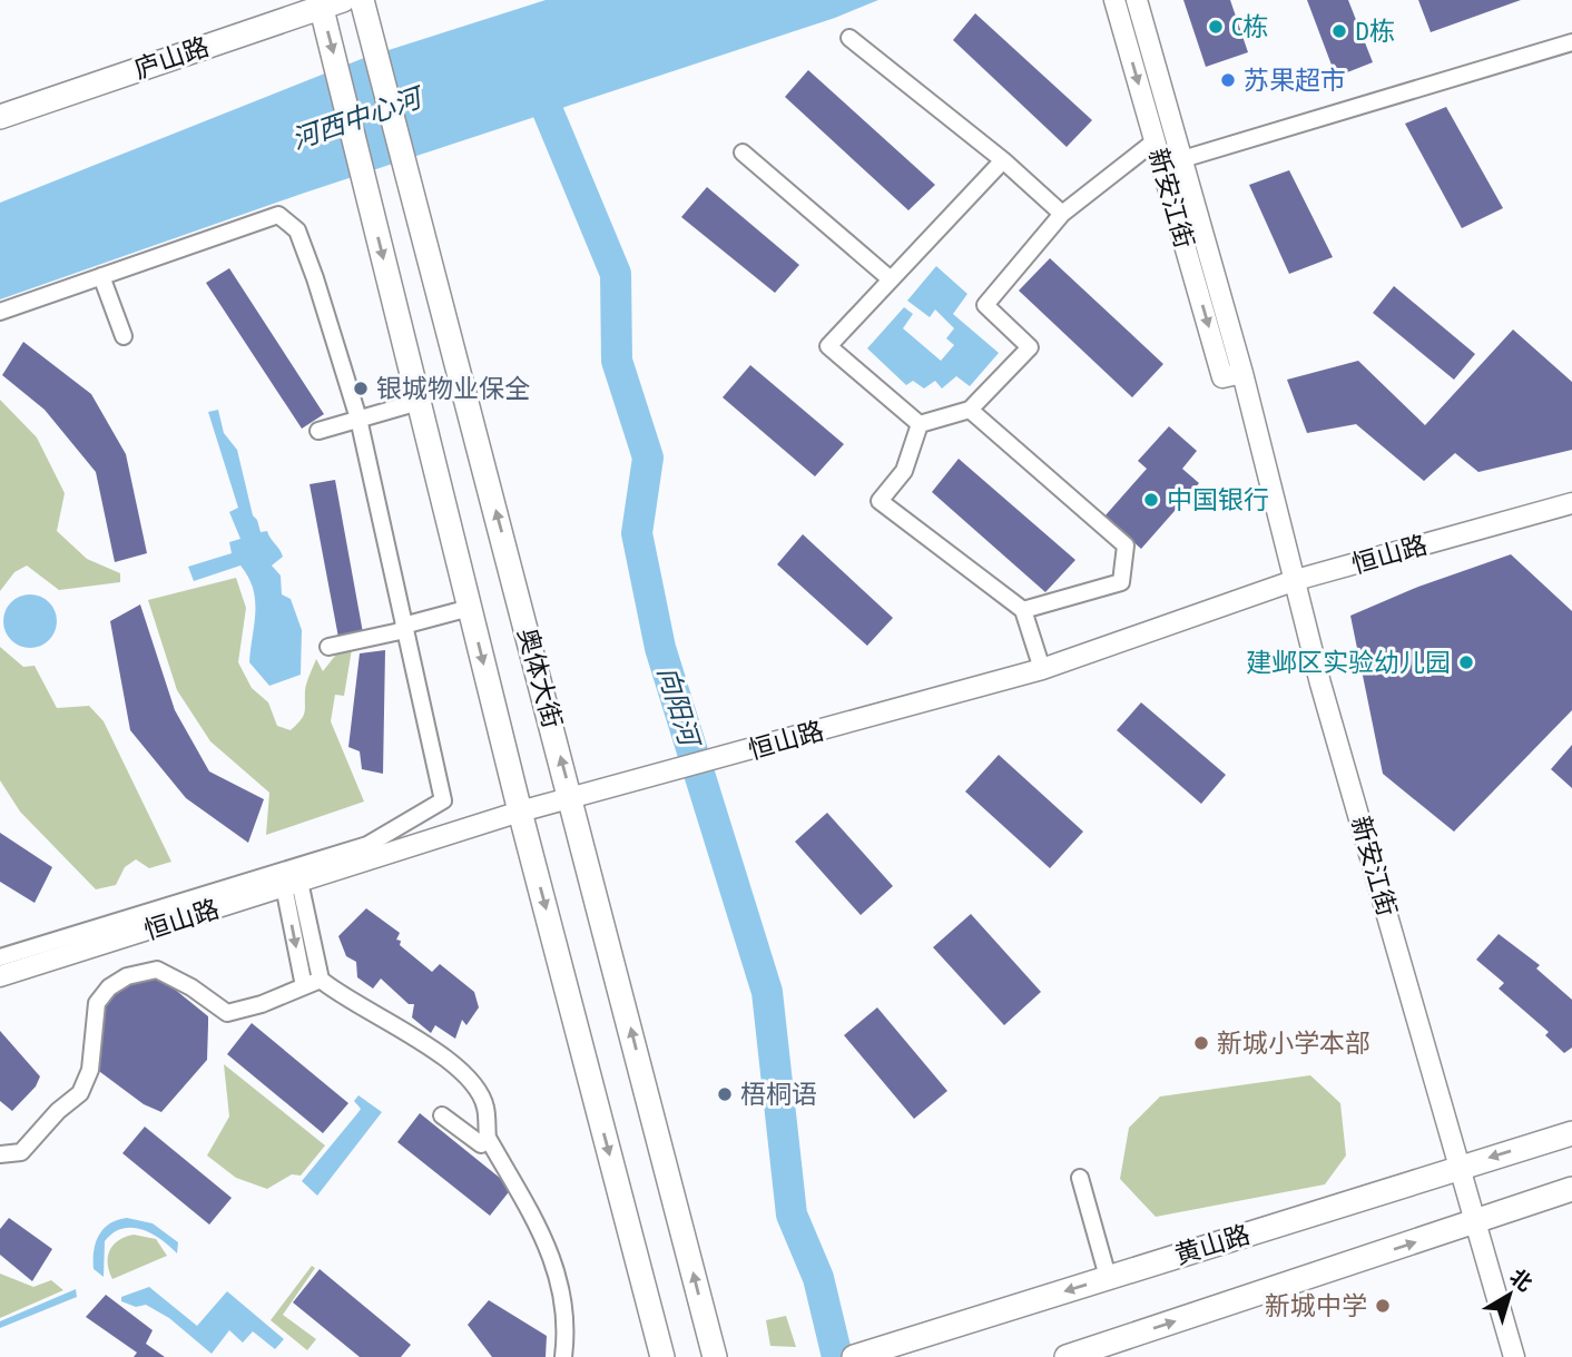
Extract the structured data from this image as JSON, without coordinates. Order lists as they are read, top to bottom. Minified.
{"streets":{"main road":["庐山路","奥体大街","黄山路"],"street":["新安江街","恒山路"]},"crossings":[["庐山路","奥体大街"],["新安江街","恒山路"],["新安江街","黄山路"],["恒山路","奥体大街"]],"water":["河西中心河","向阳河"],"places":["C栋","D栋","苏果超市","银城物业保全","中国银行","建邺区实验幼儿园","新城小学本部","梧桐语","新城中学"],"north":"top right"}
